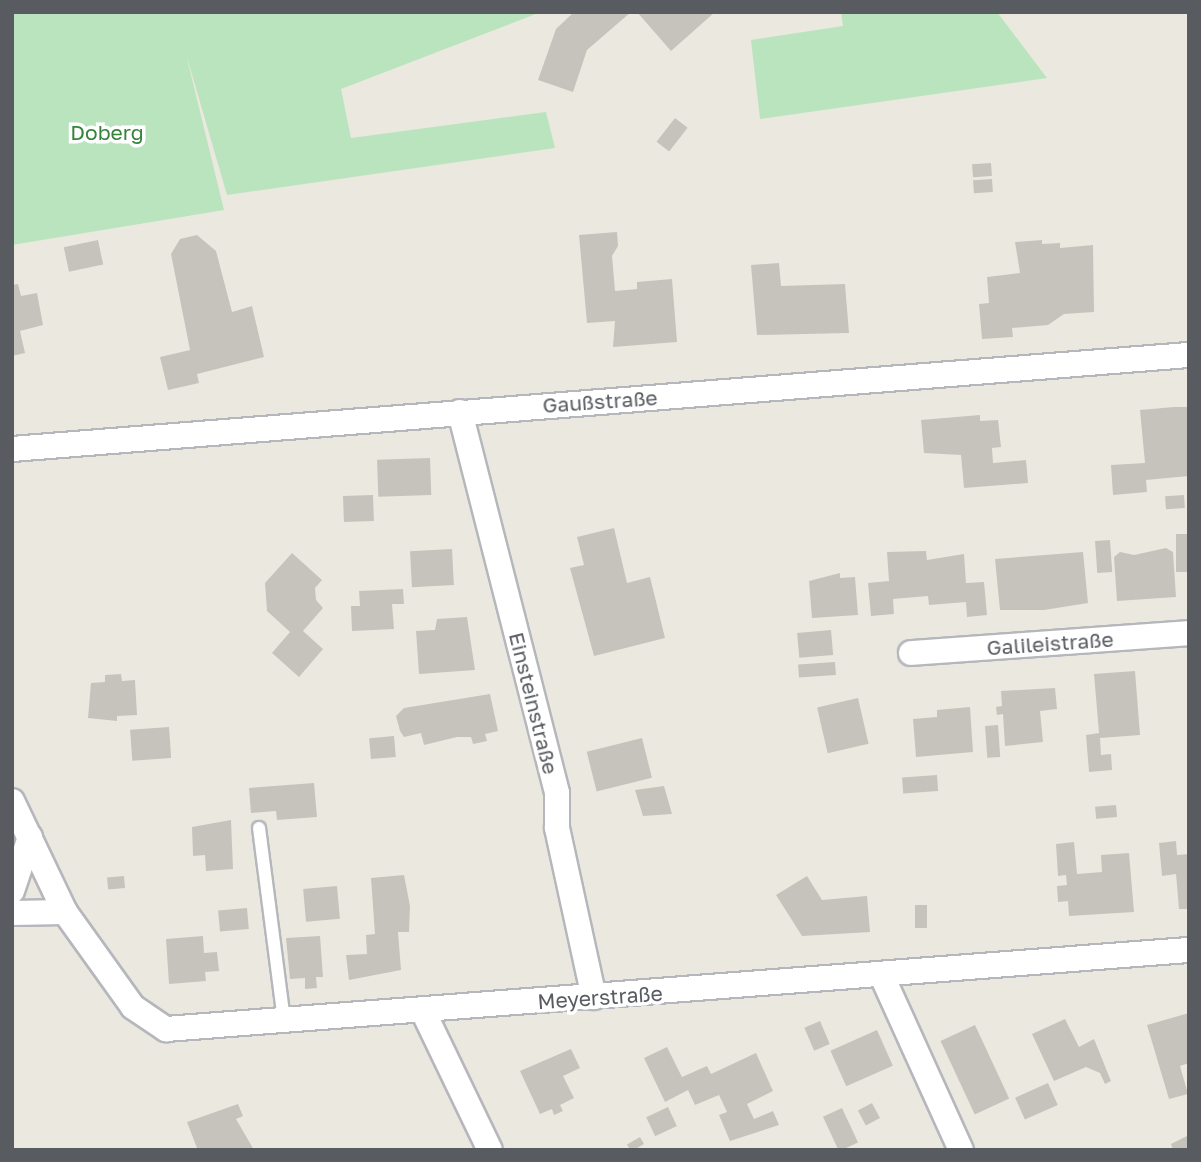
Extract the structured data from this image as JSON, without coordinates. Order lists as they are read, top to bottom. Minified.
{"streets":{"street":["Gaußstraße","Galileistraße","Einsteinstraße","Meyerstraße"]},"crossings":[["Gaußstraße","Einsteinstraße"],["Einsteinstraße","Meyerstraße"]],"parks":["Doberg"]}
